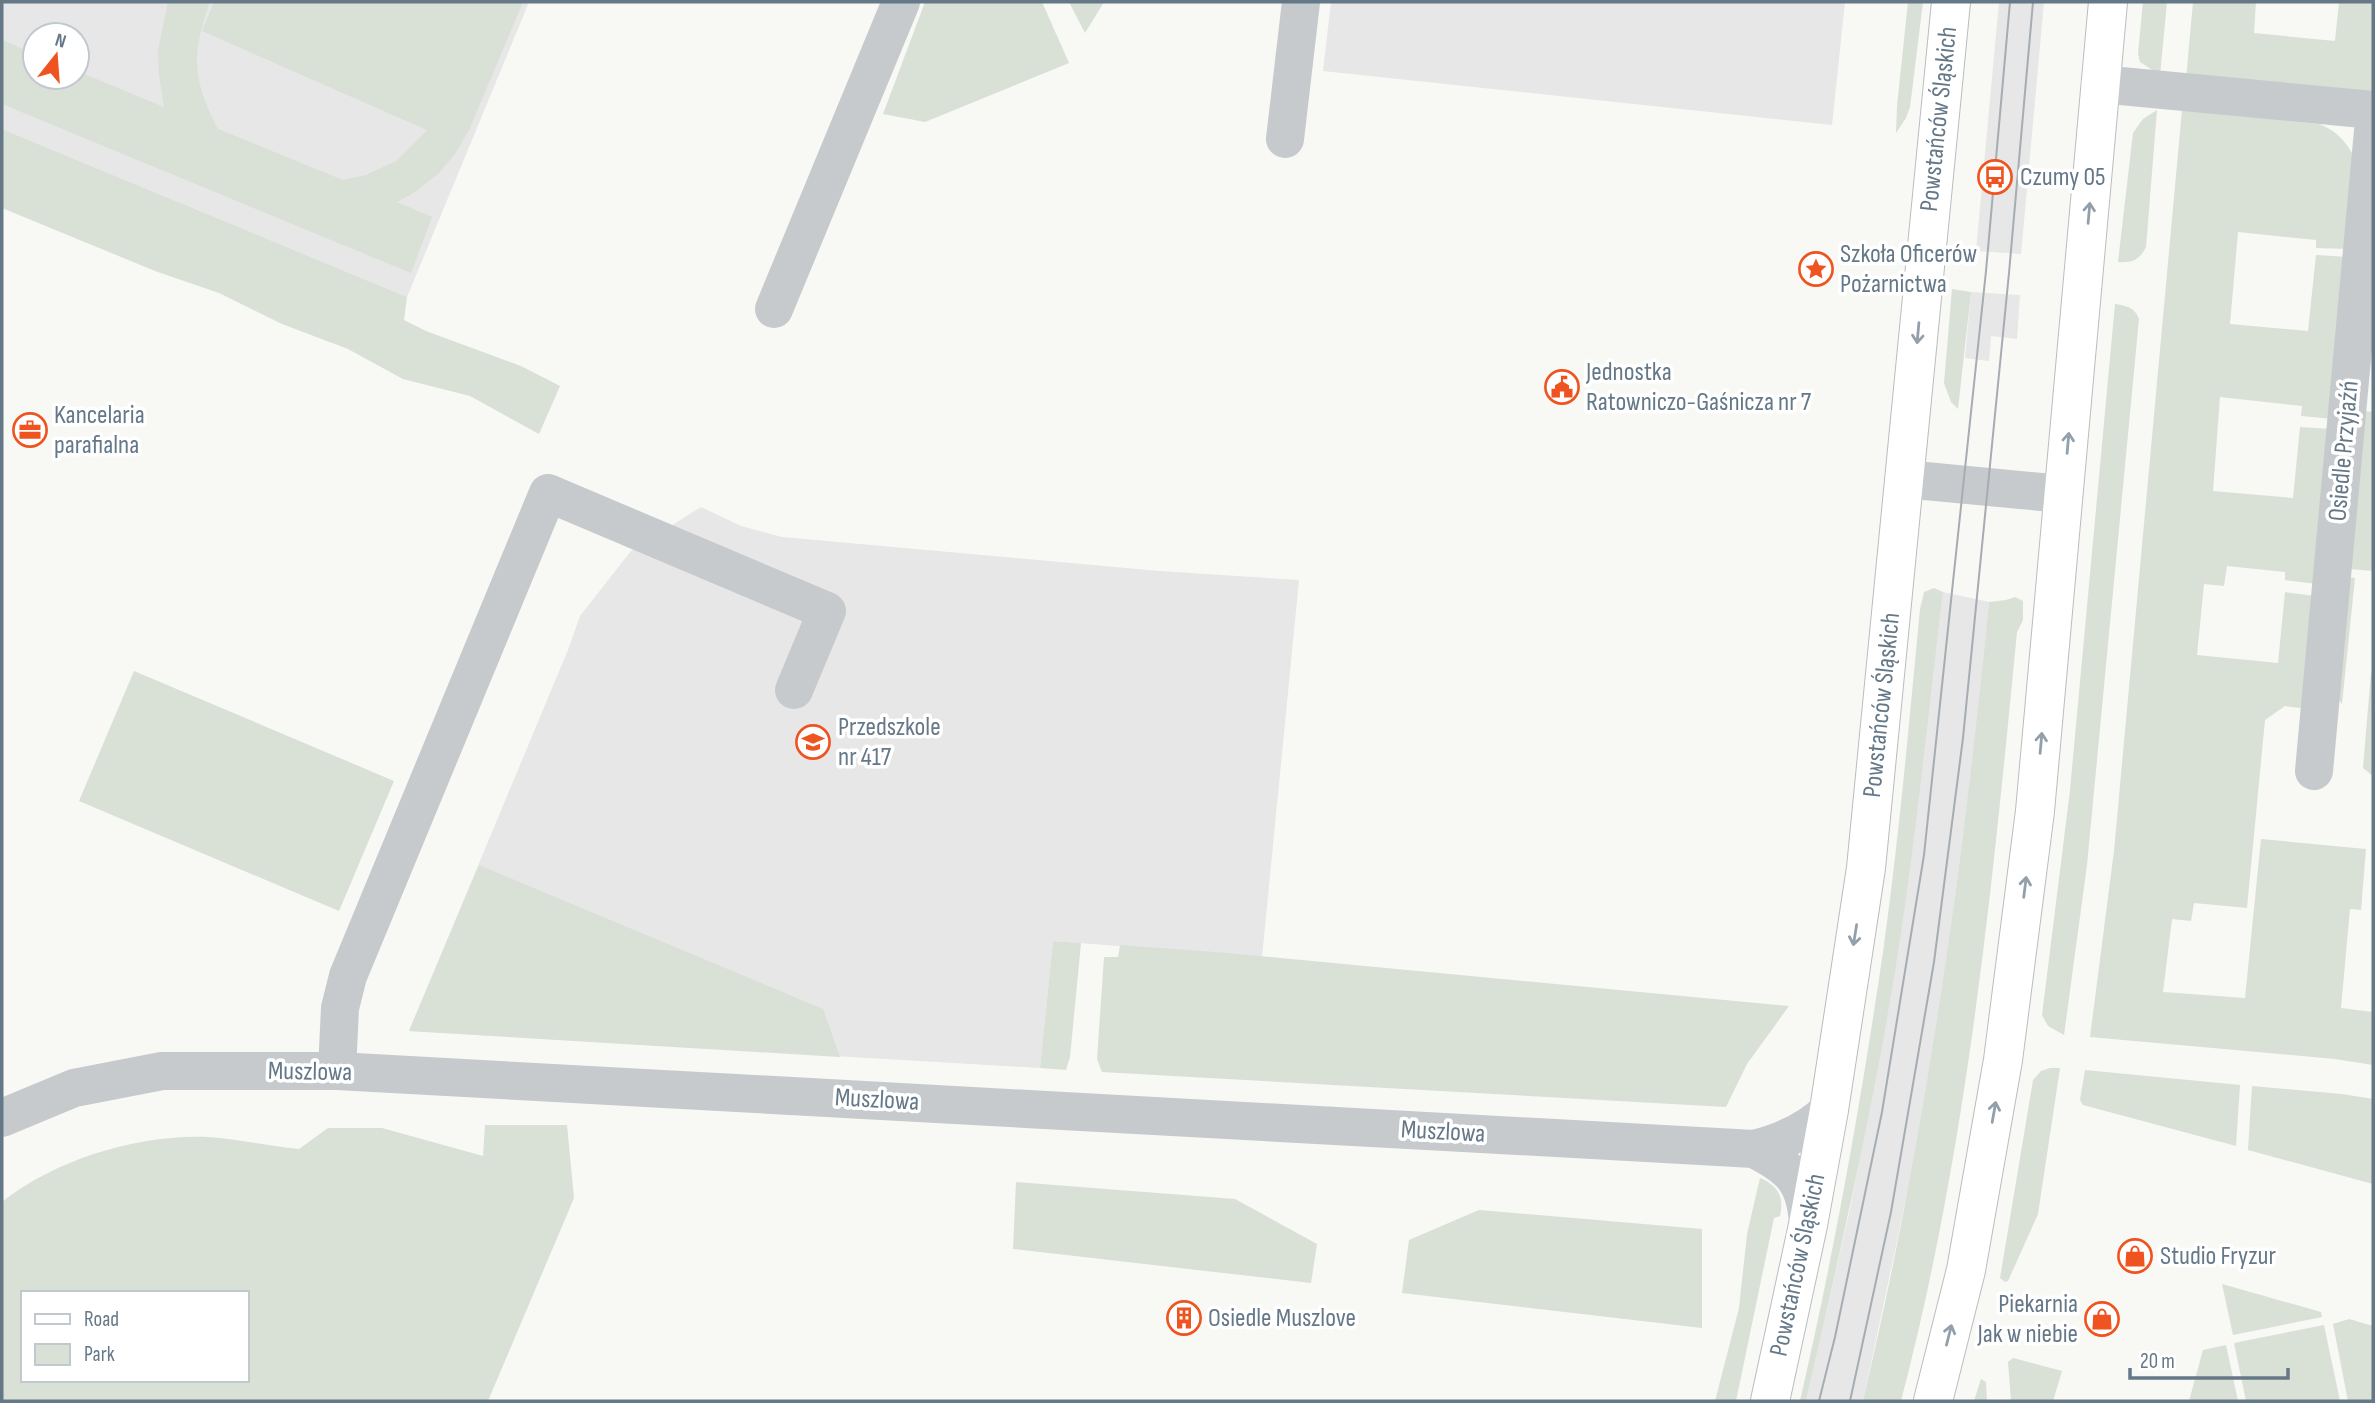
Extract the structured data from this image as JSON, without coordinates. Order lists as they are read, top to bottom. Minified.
{"streets":{"main road":["Powstańców Śląskich"],"street":["Osiedle Przyjaźń","Muszlowa"]},"crossings":[["Powstańców Śląskich","Muszlowa"]],"places":{"bus stop":["Czumy 05"],"place":["Szkoła Oficerów Pożarnictwa"],"public building":["Jednostka Ratowniczo-Gaśnicza nr 7"],"office":["Kancelaria parafialna"],"school or university":["Przedszkole nr 417"],"shop":["Studio Fryzur","Piekarnia Jak w niebie"],"building":["Osiedle Muszlove"]},"legend":["Road","Park"],"scale_bar":"20 m","north":"top"}
